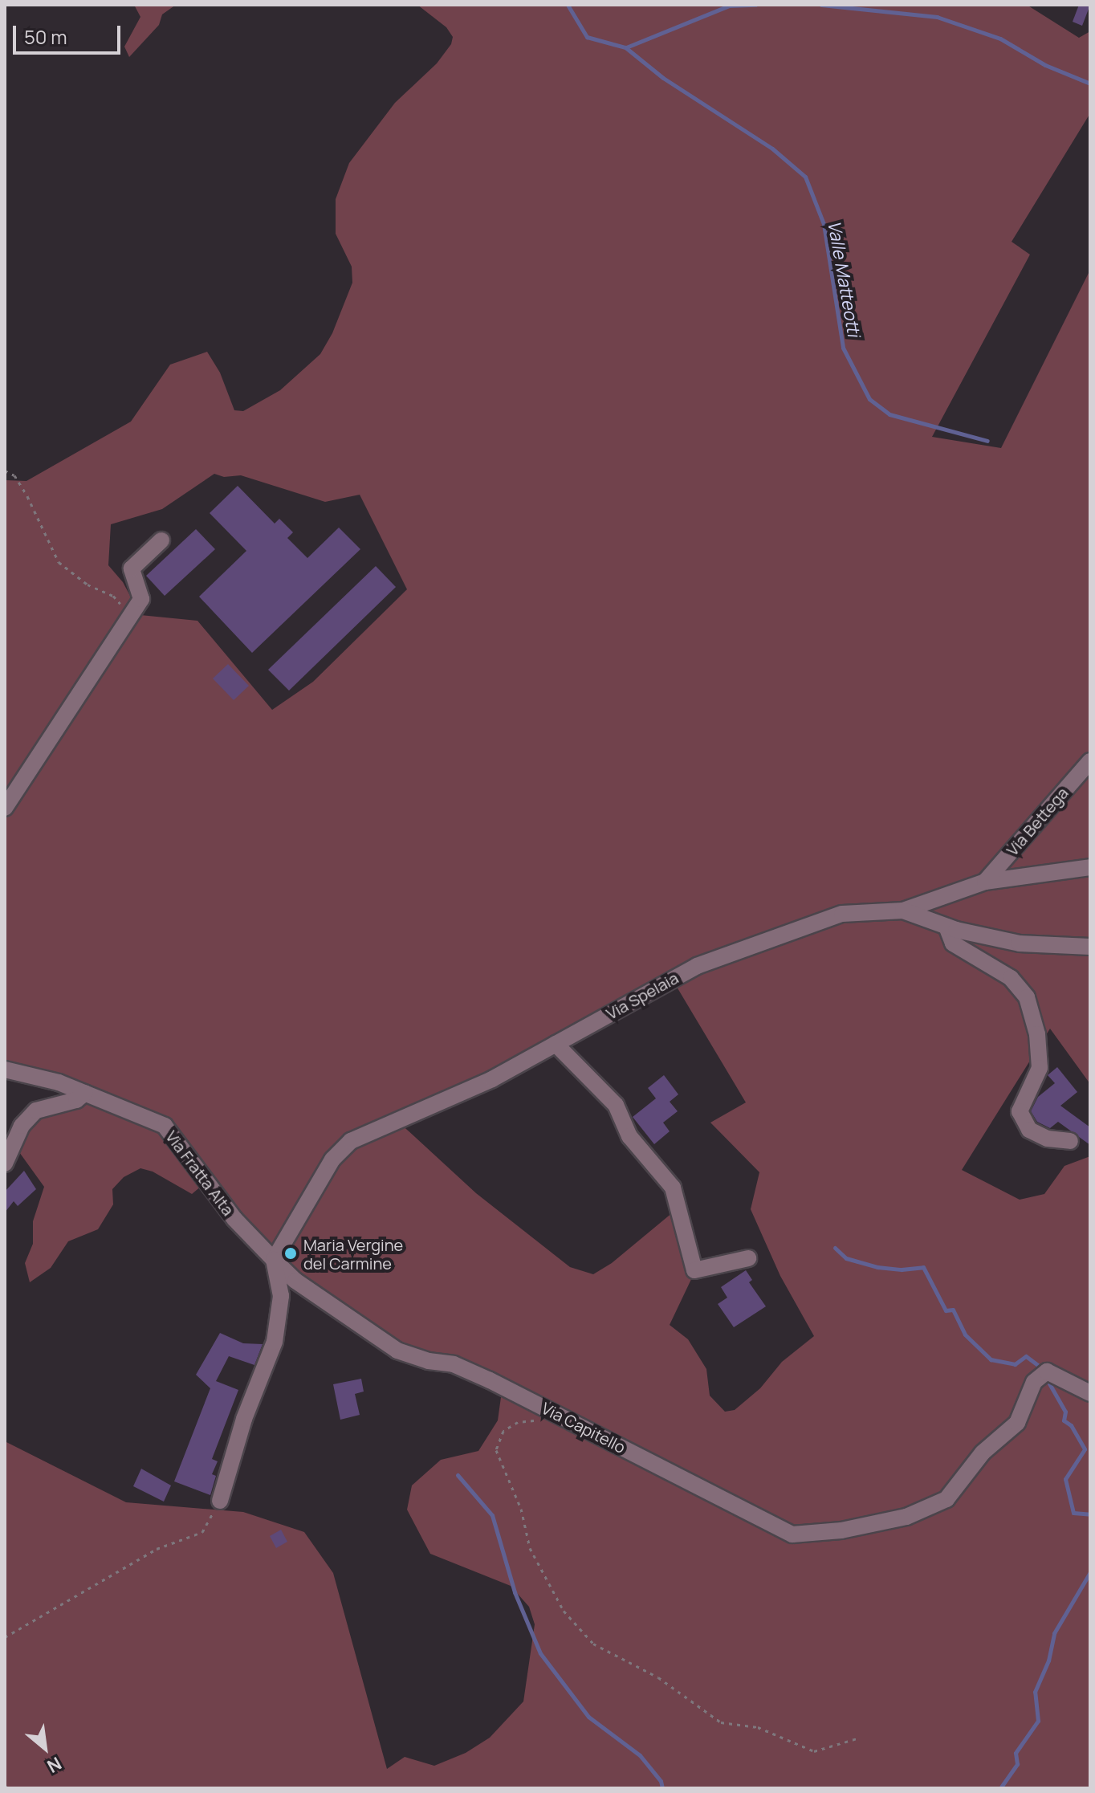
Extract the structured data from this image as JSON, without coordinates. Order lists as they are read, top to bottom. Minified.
{"streets":{"street":["Via Bettega","Via Spelaia","Via Fratta Alta","Via Capitello"]},"crossings":[["Via Bettega","Via Spelaia"],["Via Spelaia","Via Fratta Alta"],["Via Spelaia","Via Capitello"],["Via Fratta Alta","Via Capitello"]],"water":["Valle Matteotti"],"places":["Maria Vergine del Carmine"],"scale_bar":"50 m","north":"bottom right"}
